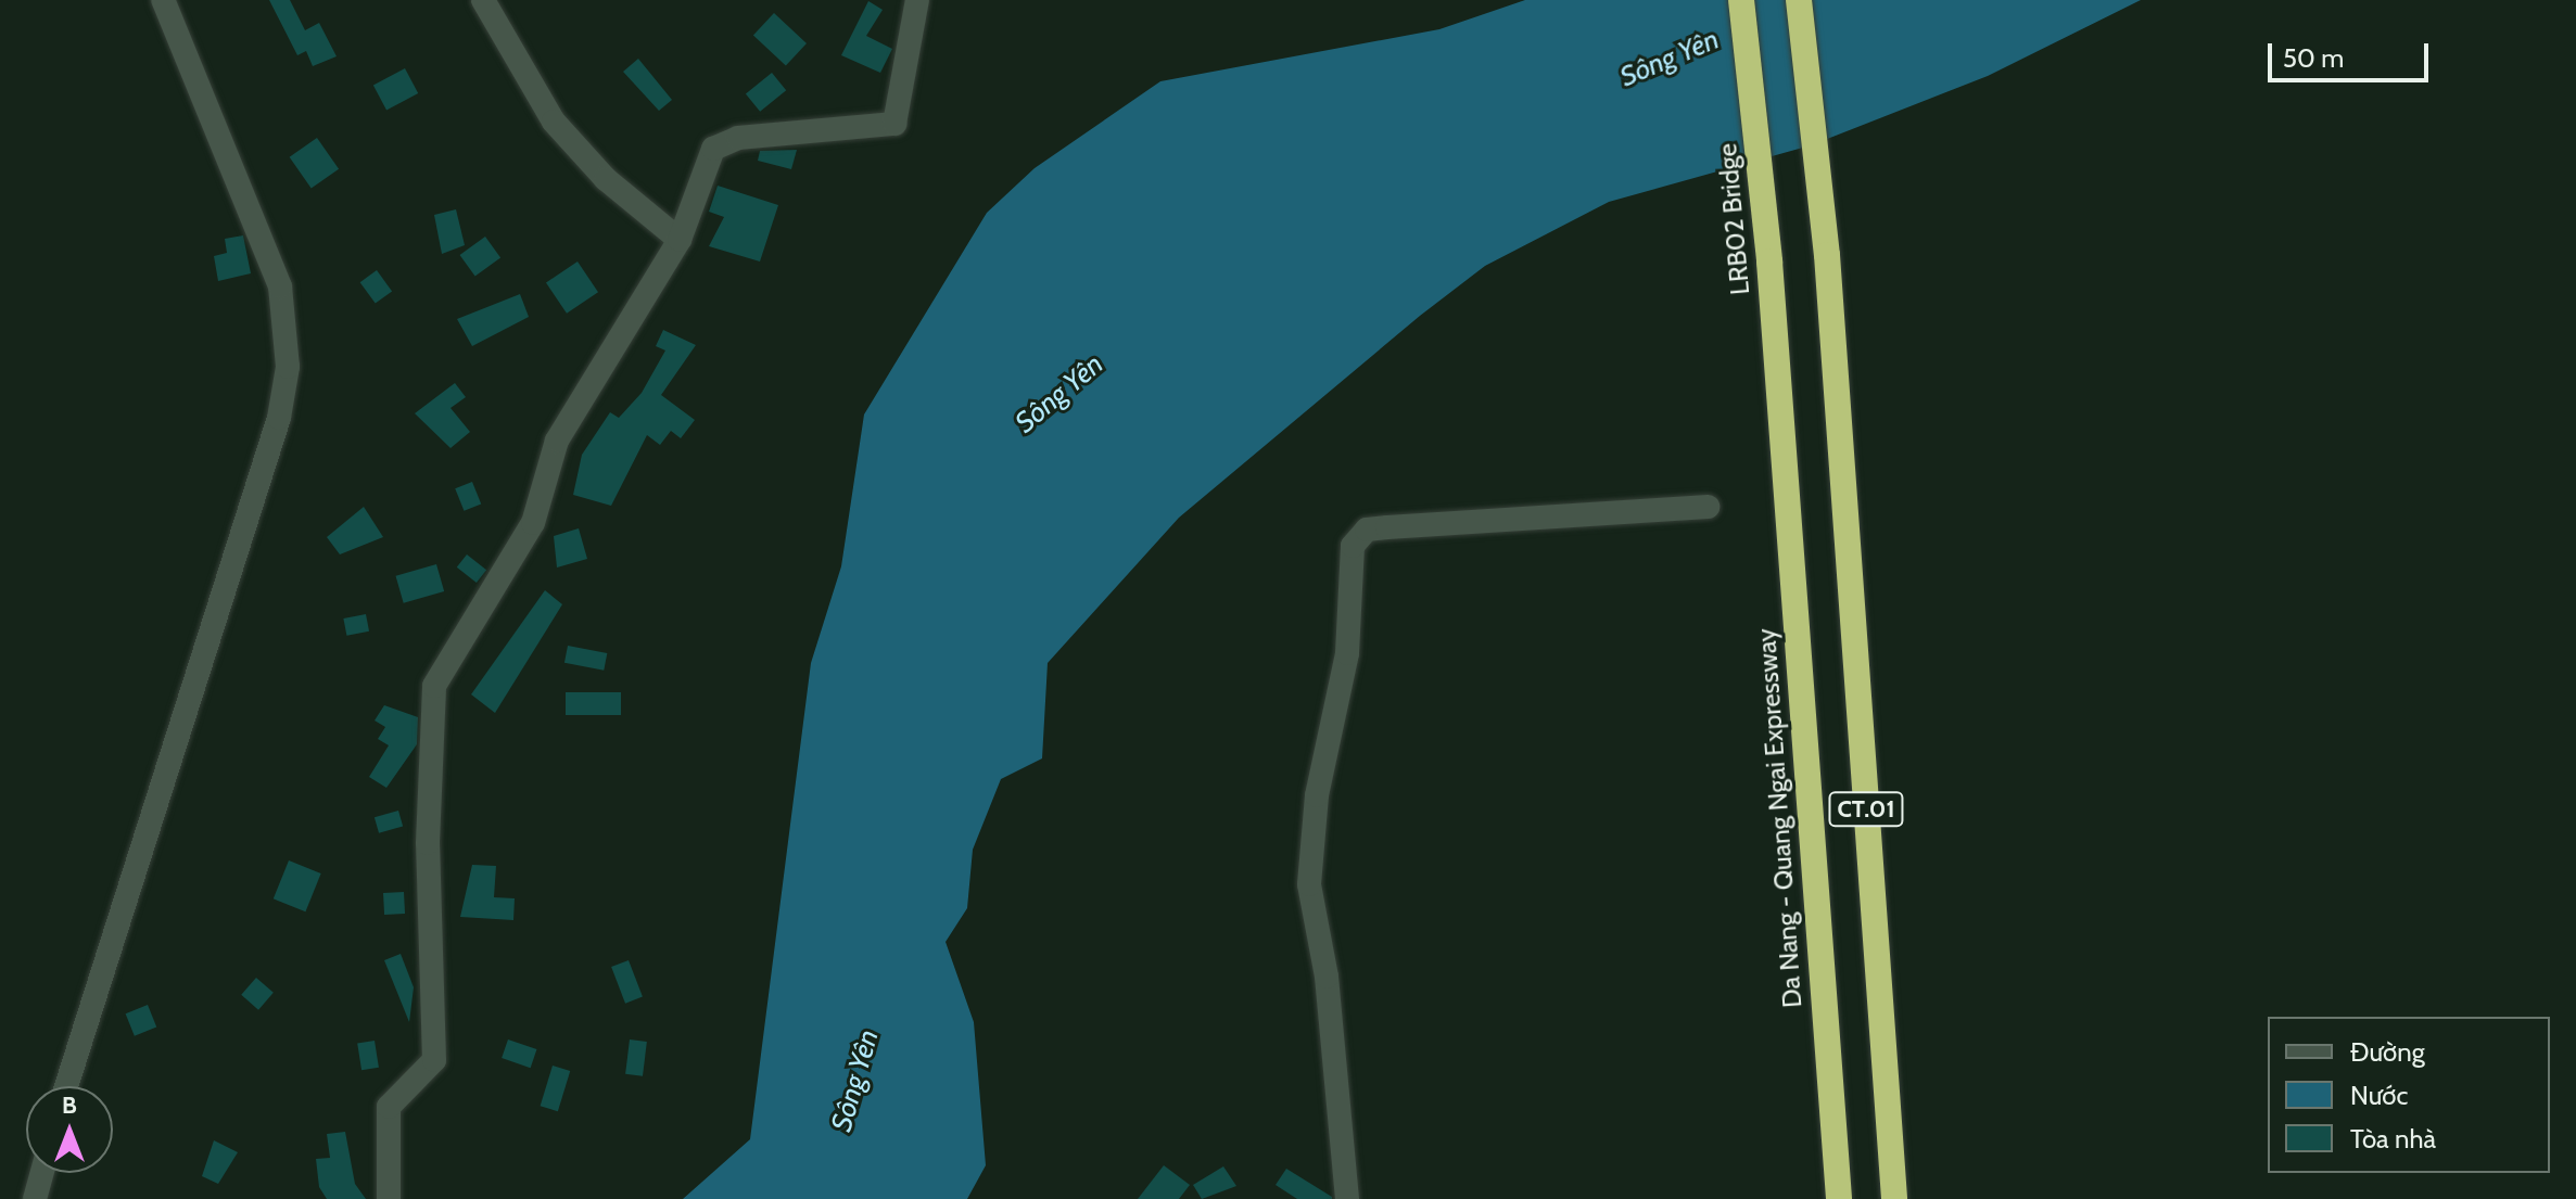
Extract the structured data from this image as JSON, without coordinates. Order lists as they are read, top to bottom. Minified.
{"streets":{"highway":["LRB02 Bridge","CT.01","Da Nang - Quang Ngai Expressway"]},"crossings":[["LRB02 Bridge","Da Nang - Quang Ngai Expressway"]],"water":["Sông Yên"],"legend":["Đường","Nước","Tòa nhà"],"scale_bar":"50 m","north":"top"}
